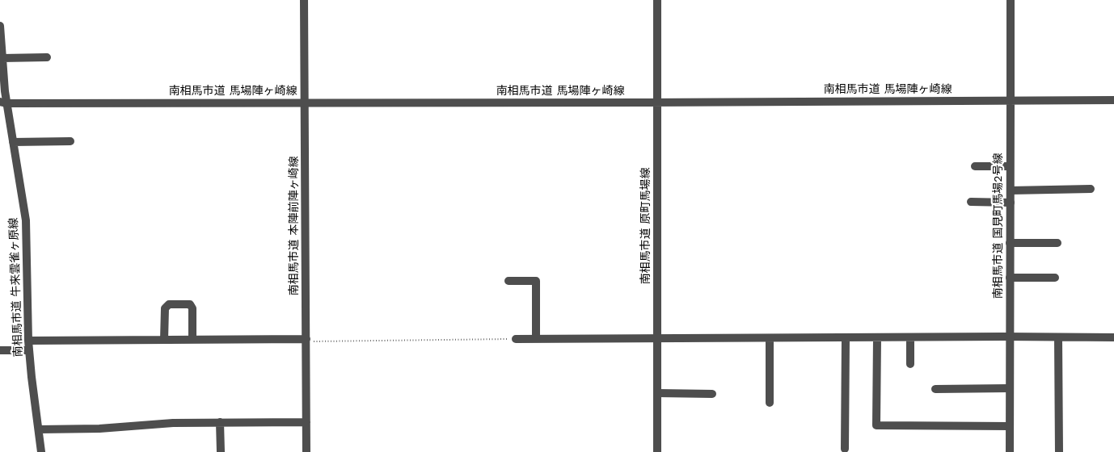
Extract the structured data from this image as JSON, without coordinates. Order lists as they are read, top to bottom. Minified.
{"streets":{"street":["南相馬市道 馬場陣ヶ崎線","南相馬市道 本陣前陣ヶ崎線","南相馬市道 原町馬場線","南相馬市道 国見町馬場2号線","南相馬市道 牛来雲雀ヶ原線"]},"crossings":[["南相馬市道 馬場陣ヶ崎線","南相馬市道 本陣前陣ヶ崎線"],["南相馬市道 馬場陣ヶ崎線","南相馬市道 原町馬場線"],["南相馬市道 馬場陣ヶ崎線","南相馬市道 国見町馬場2号線"],["南相馬市道 馬場陣ヶ崎線","南相馬市道 牛来雲雀ヶ原線"]]}
